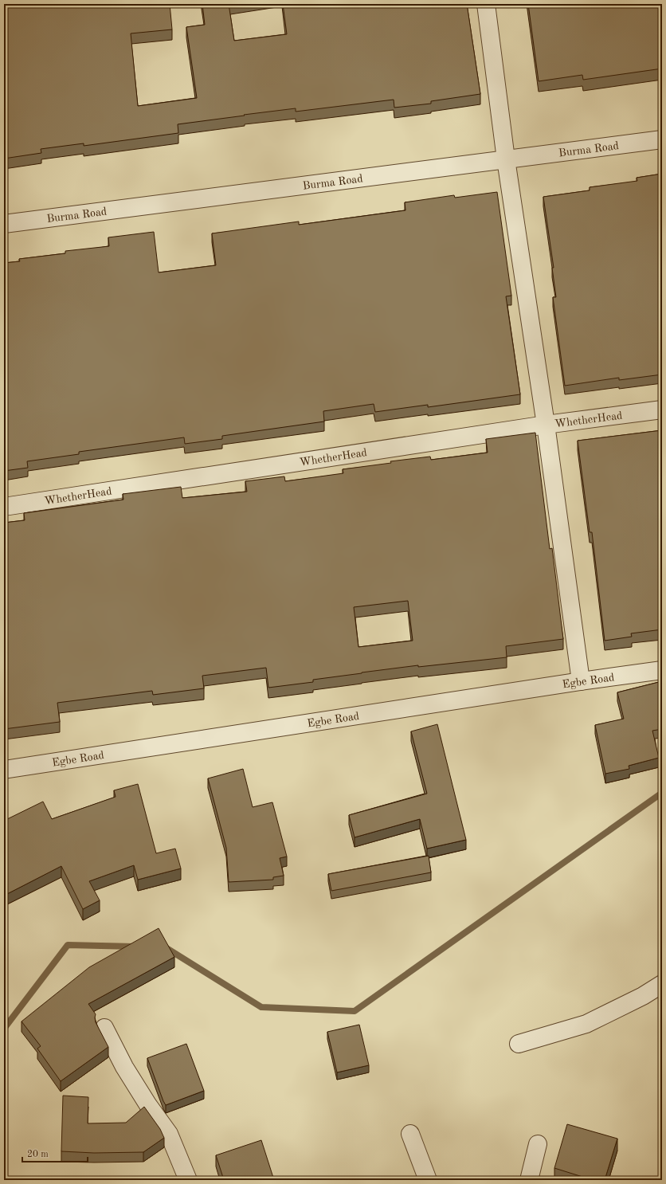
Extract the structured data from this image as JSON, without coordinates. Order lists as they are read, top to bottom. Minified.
{"streets":{"street":["Burma Road","WhetherHead","Egbe Road"]},"scale_bar":"20 m"}
